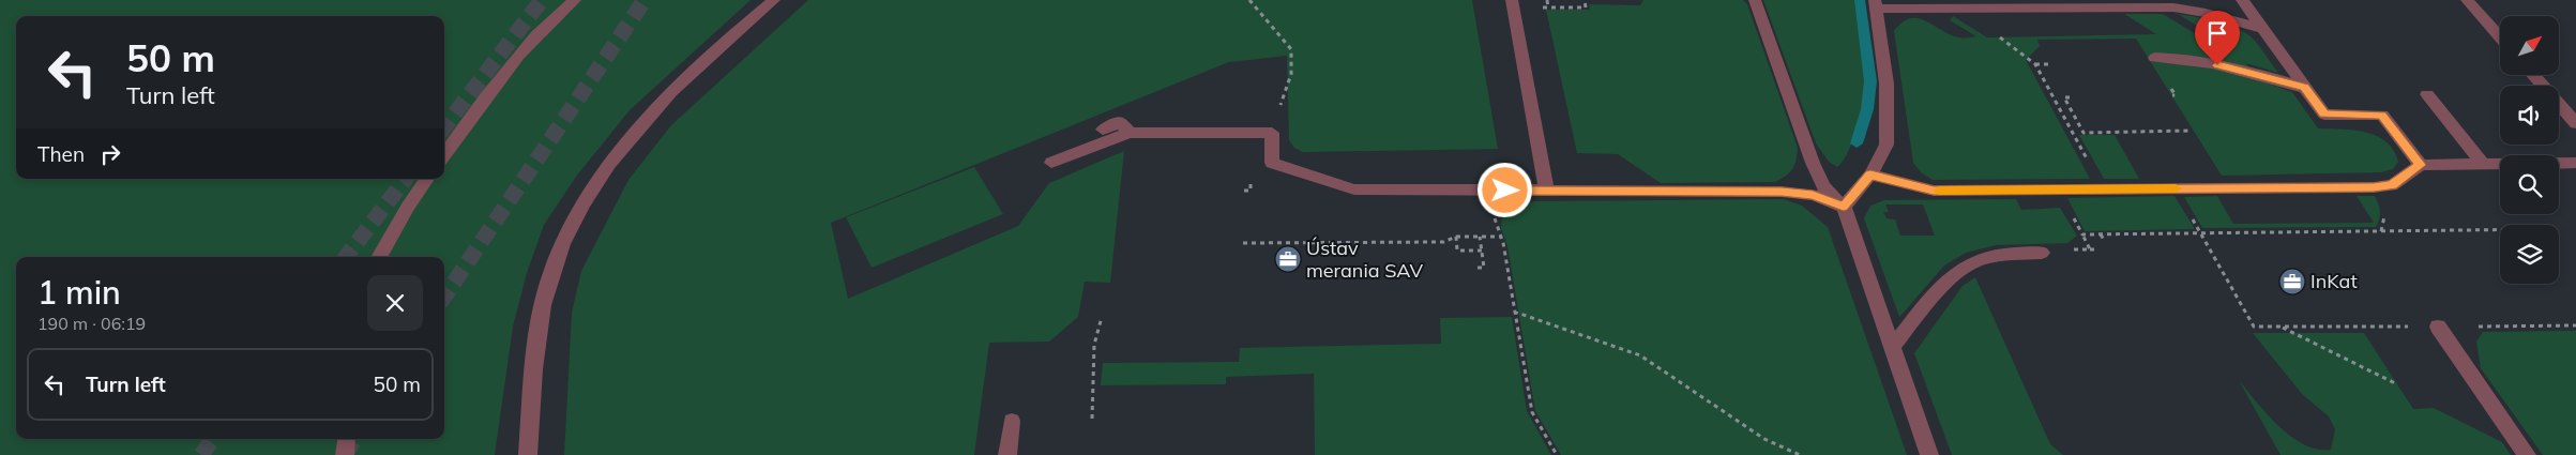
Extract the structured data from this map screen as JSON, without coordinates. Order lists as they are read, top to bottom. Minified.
{"places":{"office":["Ústav merania SAV","InKat"]},"north":"top right","page":{"turn":["50 m","Turn left"],"then":"Then","heading":["1 min","190 m · 06:19"],"list":[{"name":"Turn left","value":"50 m"}]}}
